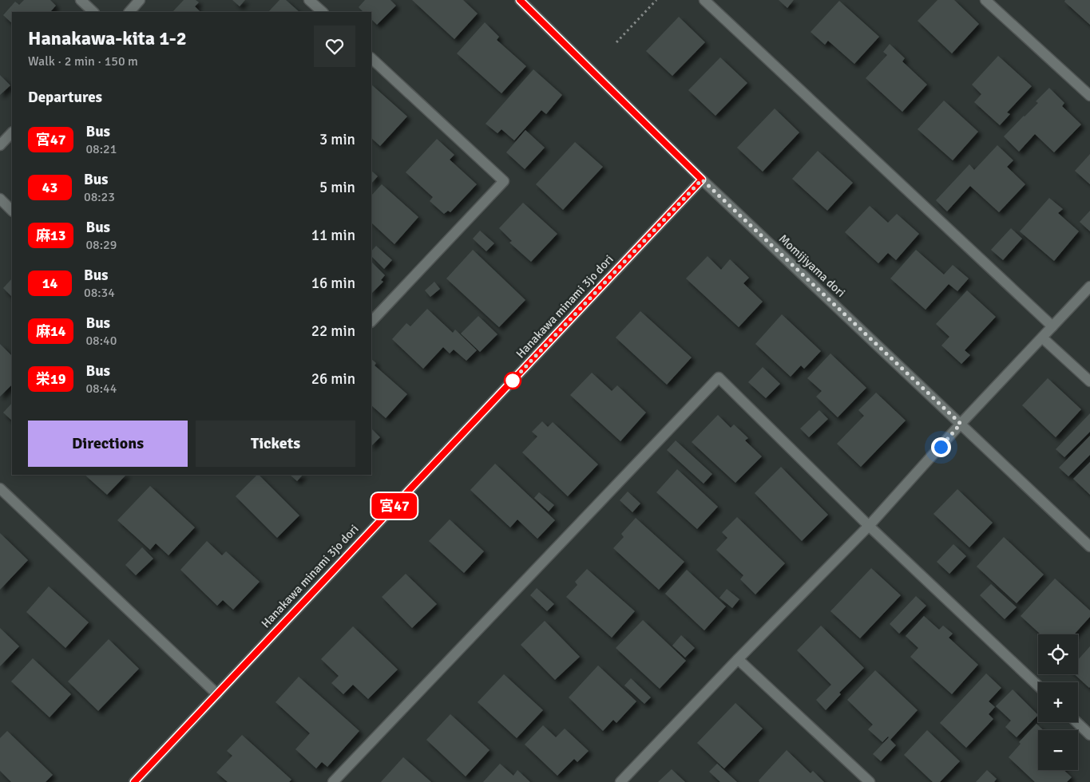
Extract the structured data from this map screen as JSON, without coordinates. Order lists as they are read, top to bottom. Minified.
{"streets":{"street":["Momijiyama dori","Hanakawa minami 3jo dori"]},"crossings":[["Momijiyama dori","Hanakawa minami 3jo dori"]],"lines":["bus line 宮47"],"page":{"on_map":"宮47","heading":[["Hanakawa-kita 1-2","Walk · 2 min · 150 m"],"Departures"],"list":[{"mark":"宮47","name":"Bus","note":"08:21","value":"3 min"},{"mark":"43","name":"Bus","note":"08:23","value":"5 min"},{"mark":"麻13","name":"Bus","note":"08:29","value":"11 min"},{"mark":"14","name":"Bus","note":"08:34","value":"16 min"},{"mark":"麻14","name":"Bus","note":"08:40","value":"22 min"},{"mark":"栄19","name":"Bus","note":"08:44","value":"26 min"}],"buttons":["Directions","Tickets"],"map_buttons":["+","−"]}}
